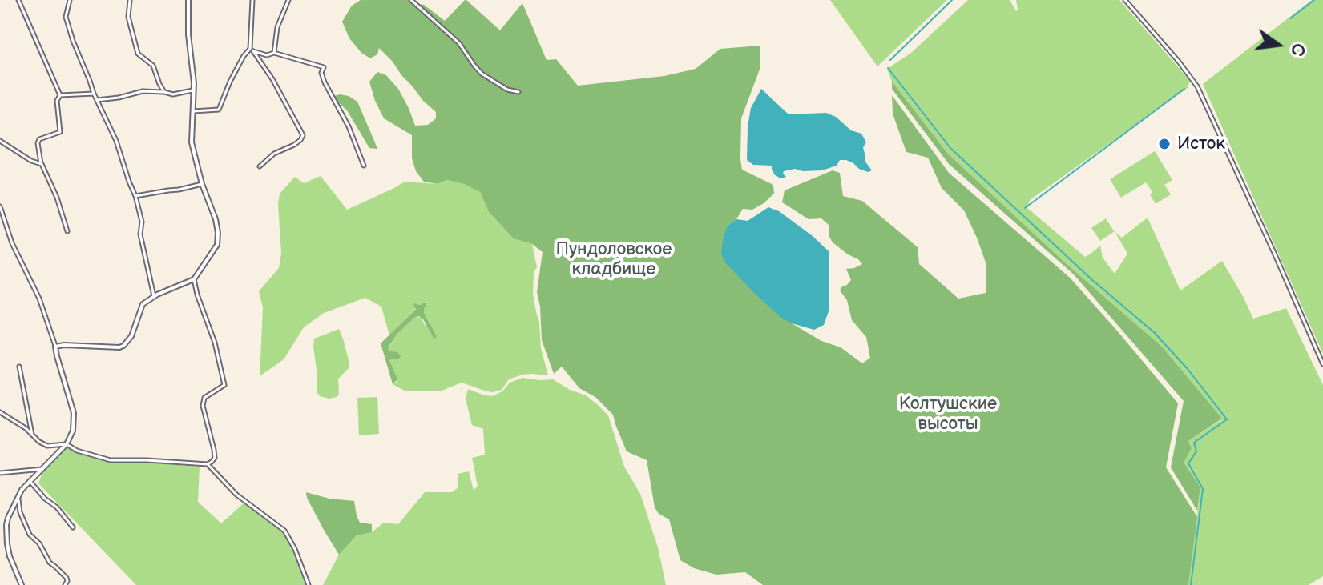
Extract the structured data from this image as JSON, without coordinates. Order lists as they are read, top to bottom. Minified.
{"parks":["Пундоловское кладбище","Колтушские высоты"],"places":["Исток"],"north":"right"}
